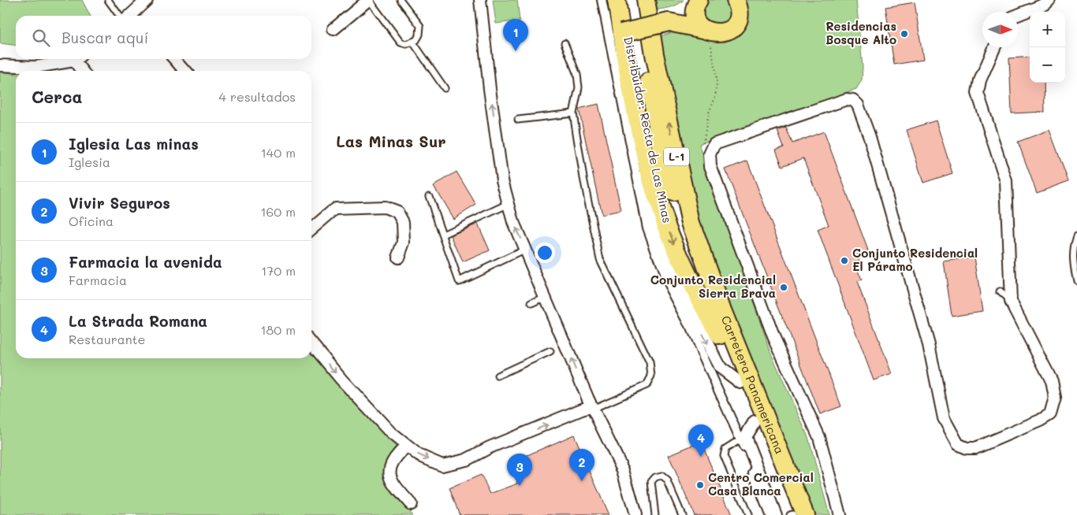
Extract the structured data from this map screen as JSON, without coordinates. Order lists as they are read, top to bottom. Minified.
{"streets":{"main road":["L-1","Carretera Panamericana"],"street":["Distribuidor: Recta de Las Minas"]},"crossings":[["Distribuidor: Recta de Las Minas","Carretera Panamericana"],["L-1","Carretera Panamericana"]],"districts":["Las Minas Sur"],"places":["Residencias Bosque Alto","Conjunto Residencial El Páramo","Conjunto Residencial Sierra Brava","Centro Comercial Casa Blanca"],"north":"right","page":{"map_buttons":["+","−"],"search":"Buscar aquí","pins":["1","4","2","3"],"heading":["Cerca","4 resultados"],"list":[{"mark":"1","name":"Iglesia Las minas","note":"Iglesia","value":"140 m"},{"mark":"2","name":"Vivir Seguros","note":"Oficina","value":"160 m"},{"mark":"3","name":"Farmacia la avenida","note":"Farmacia","value":"170 m"},{"mark":"4","name":"La Strada Romana","note":"Restaurante","value":"180 m"}]}}
